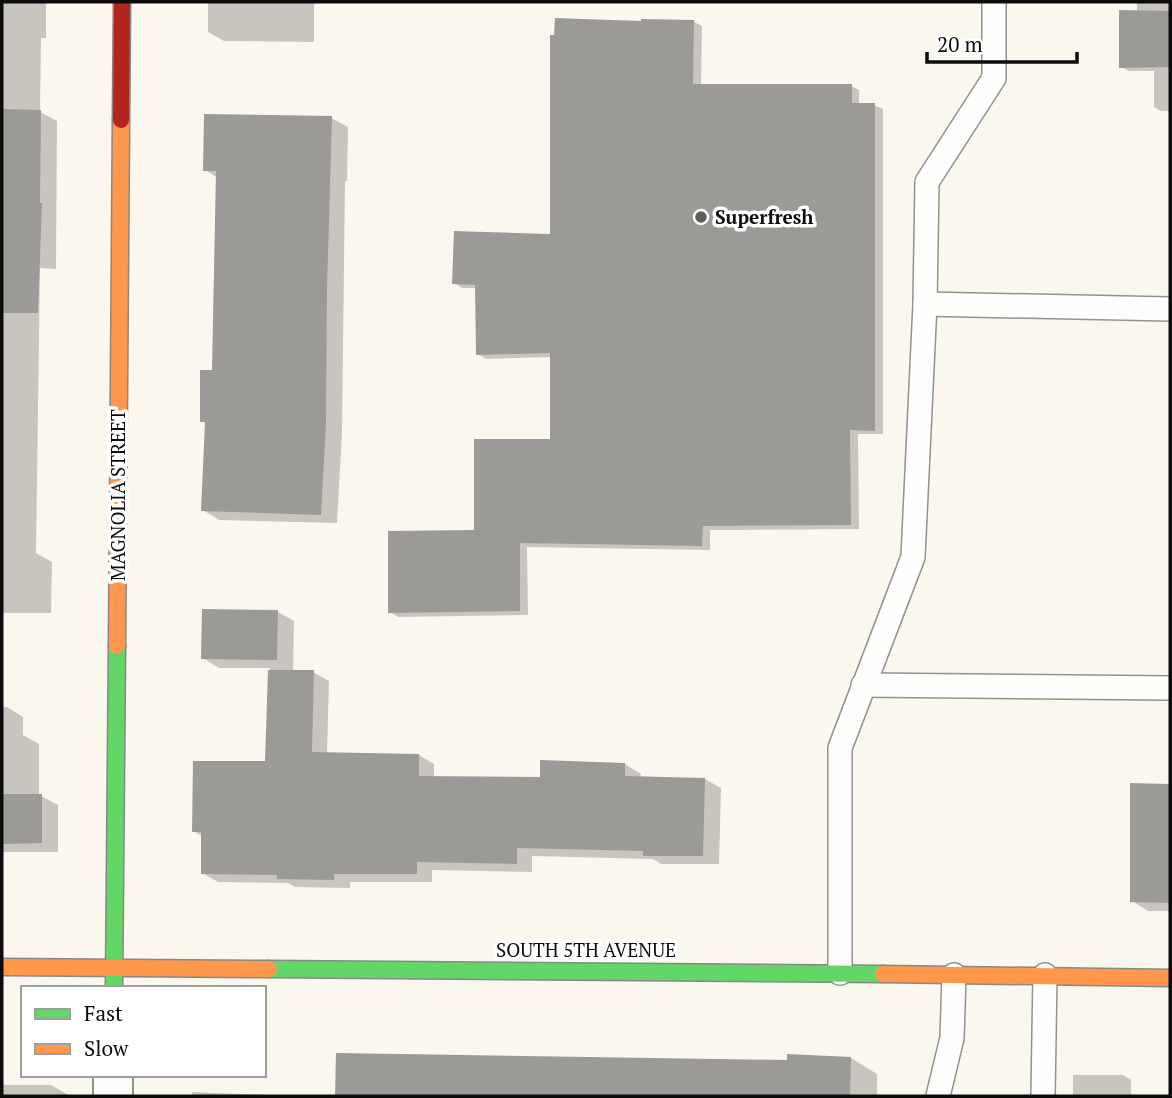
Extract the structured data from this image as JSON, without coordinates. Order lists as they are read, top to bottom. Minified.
{"streets":{"street":["MAGNOLIA STREET","SOUTH 5TH AVENUE"]},"crossings":[["MAGNOLIA STREET","SOUTH 5TH AVENUE"]],"places":["Superfresh"],"legend":["Fast","Slow"],"scale_bar":"20 m"}
